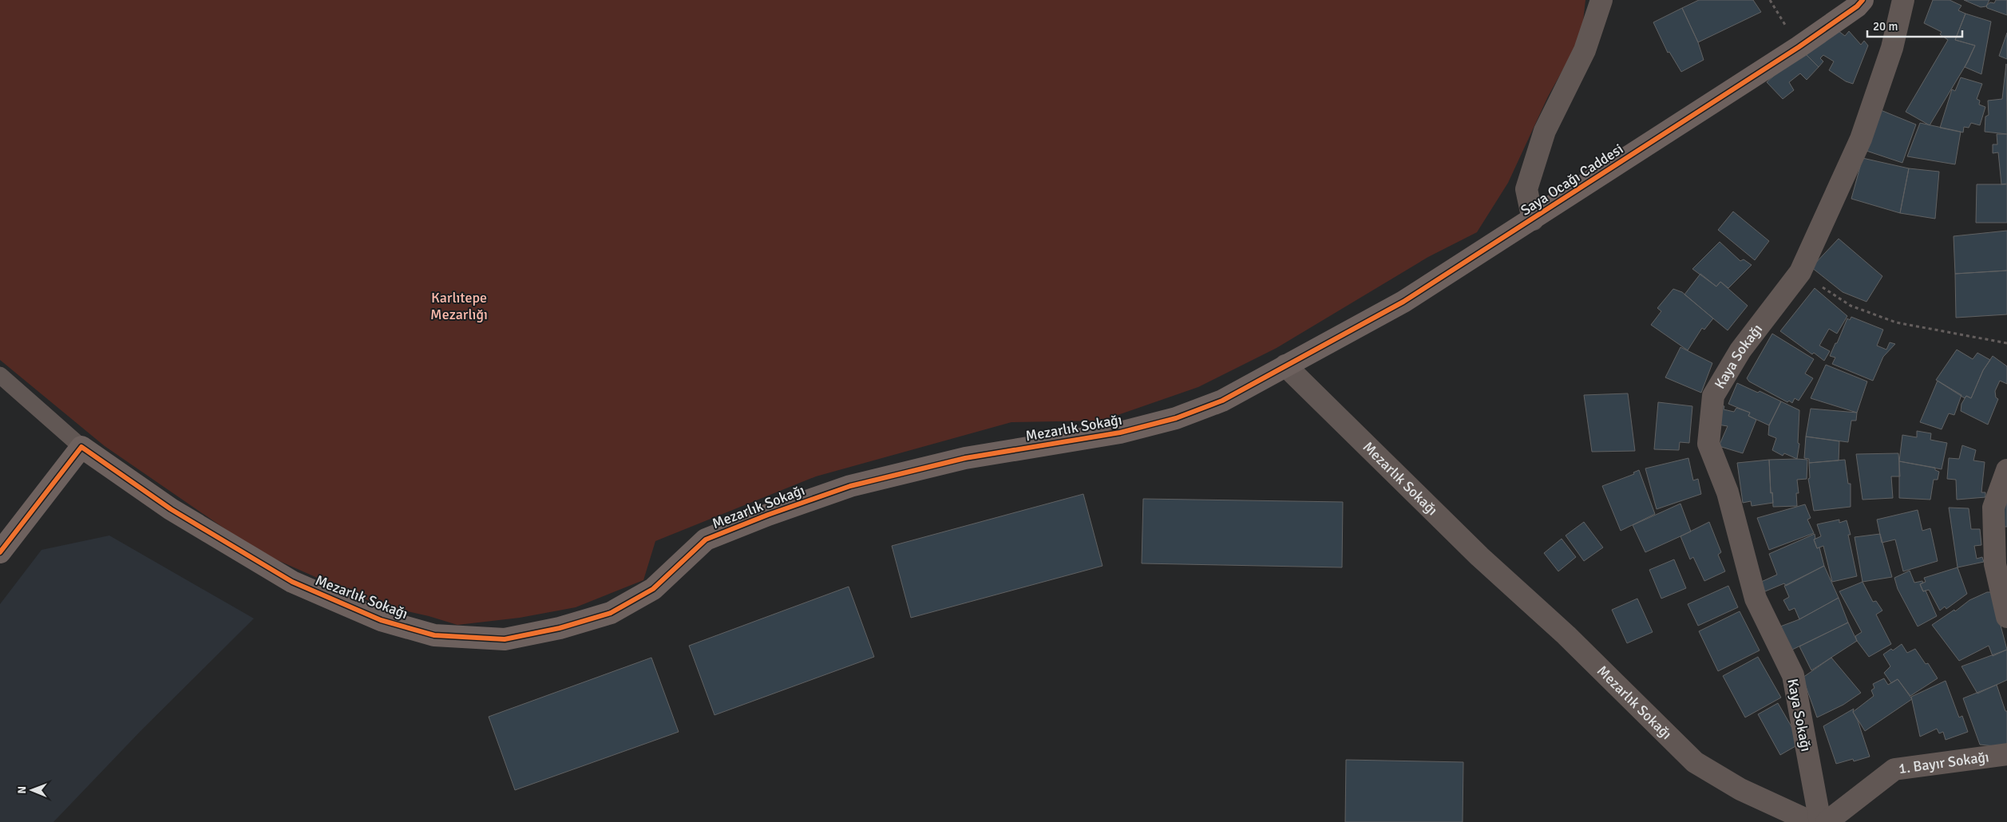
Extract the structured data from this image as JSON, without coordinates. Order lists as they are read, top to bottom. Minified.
{"streets":{"street":["Saya Ocağı Caddesi","Kaya Sokağı","Mezarlık Sokağı","1. Bayır Sokağı"]},"crossings":[["Saya Ocağı Caddesi","Mezarlık Sokağı"]],"parks":["Karlıtepe Mezarlığı"],"scale_bar":"20 m","north":"left"}
